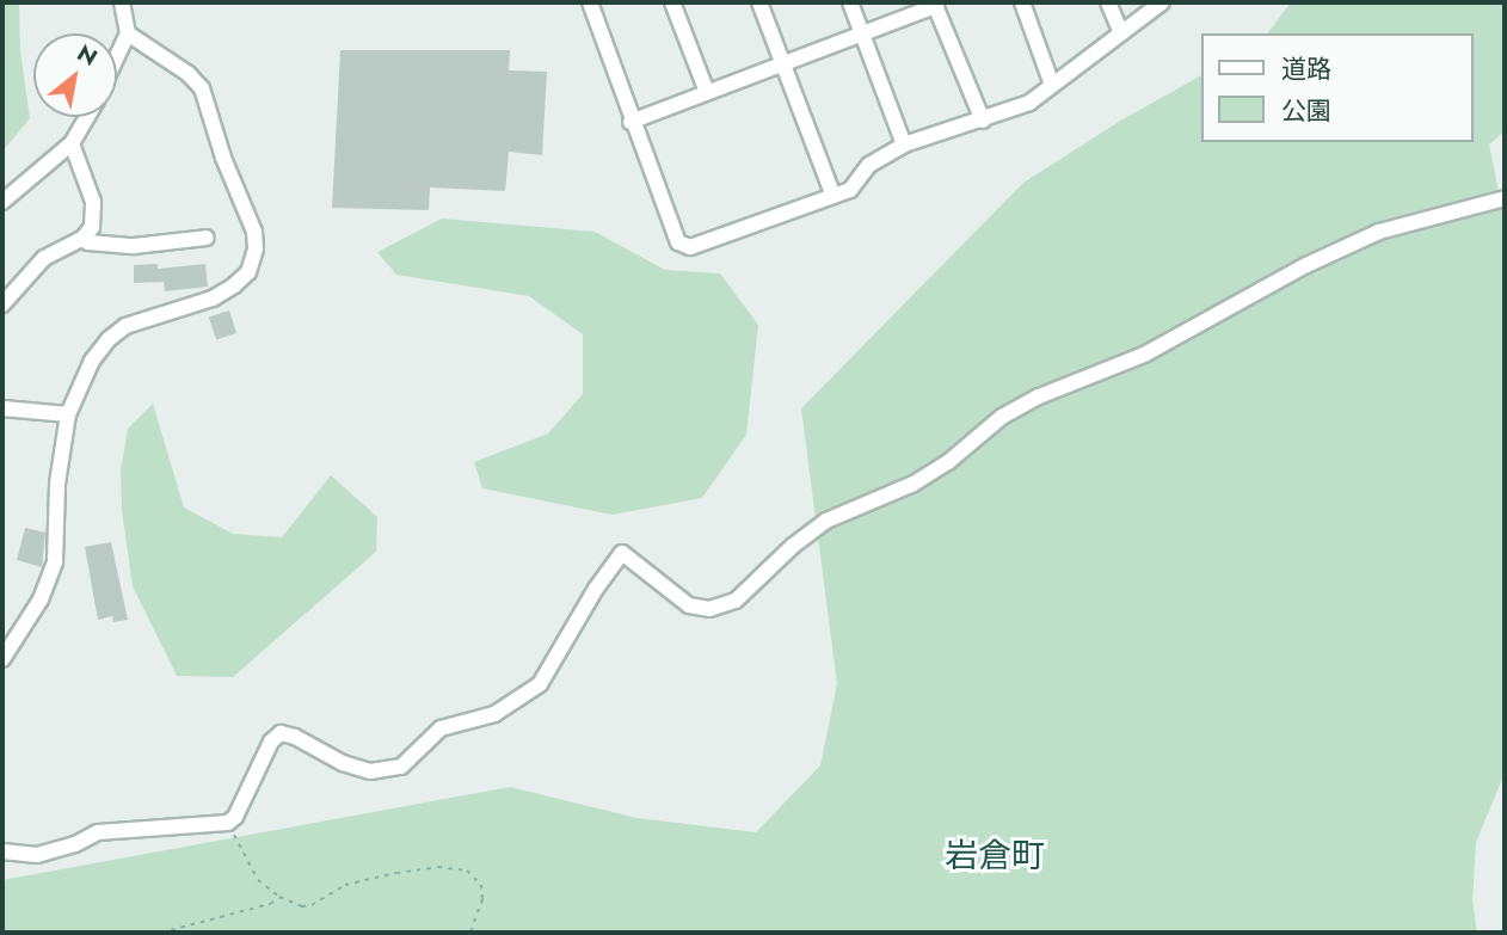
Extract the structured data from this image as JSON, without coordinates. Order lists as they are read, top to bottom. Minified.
{"districts":["岩倉町"],"legend":["道路","公園"],"north":"top right"}
